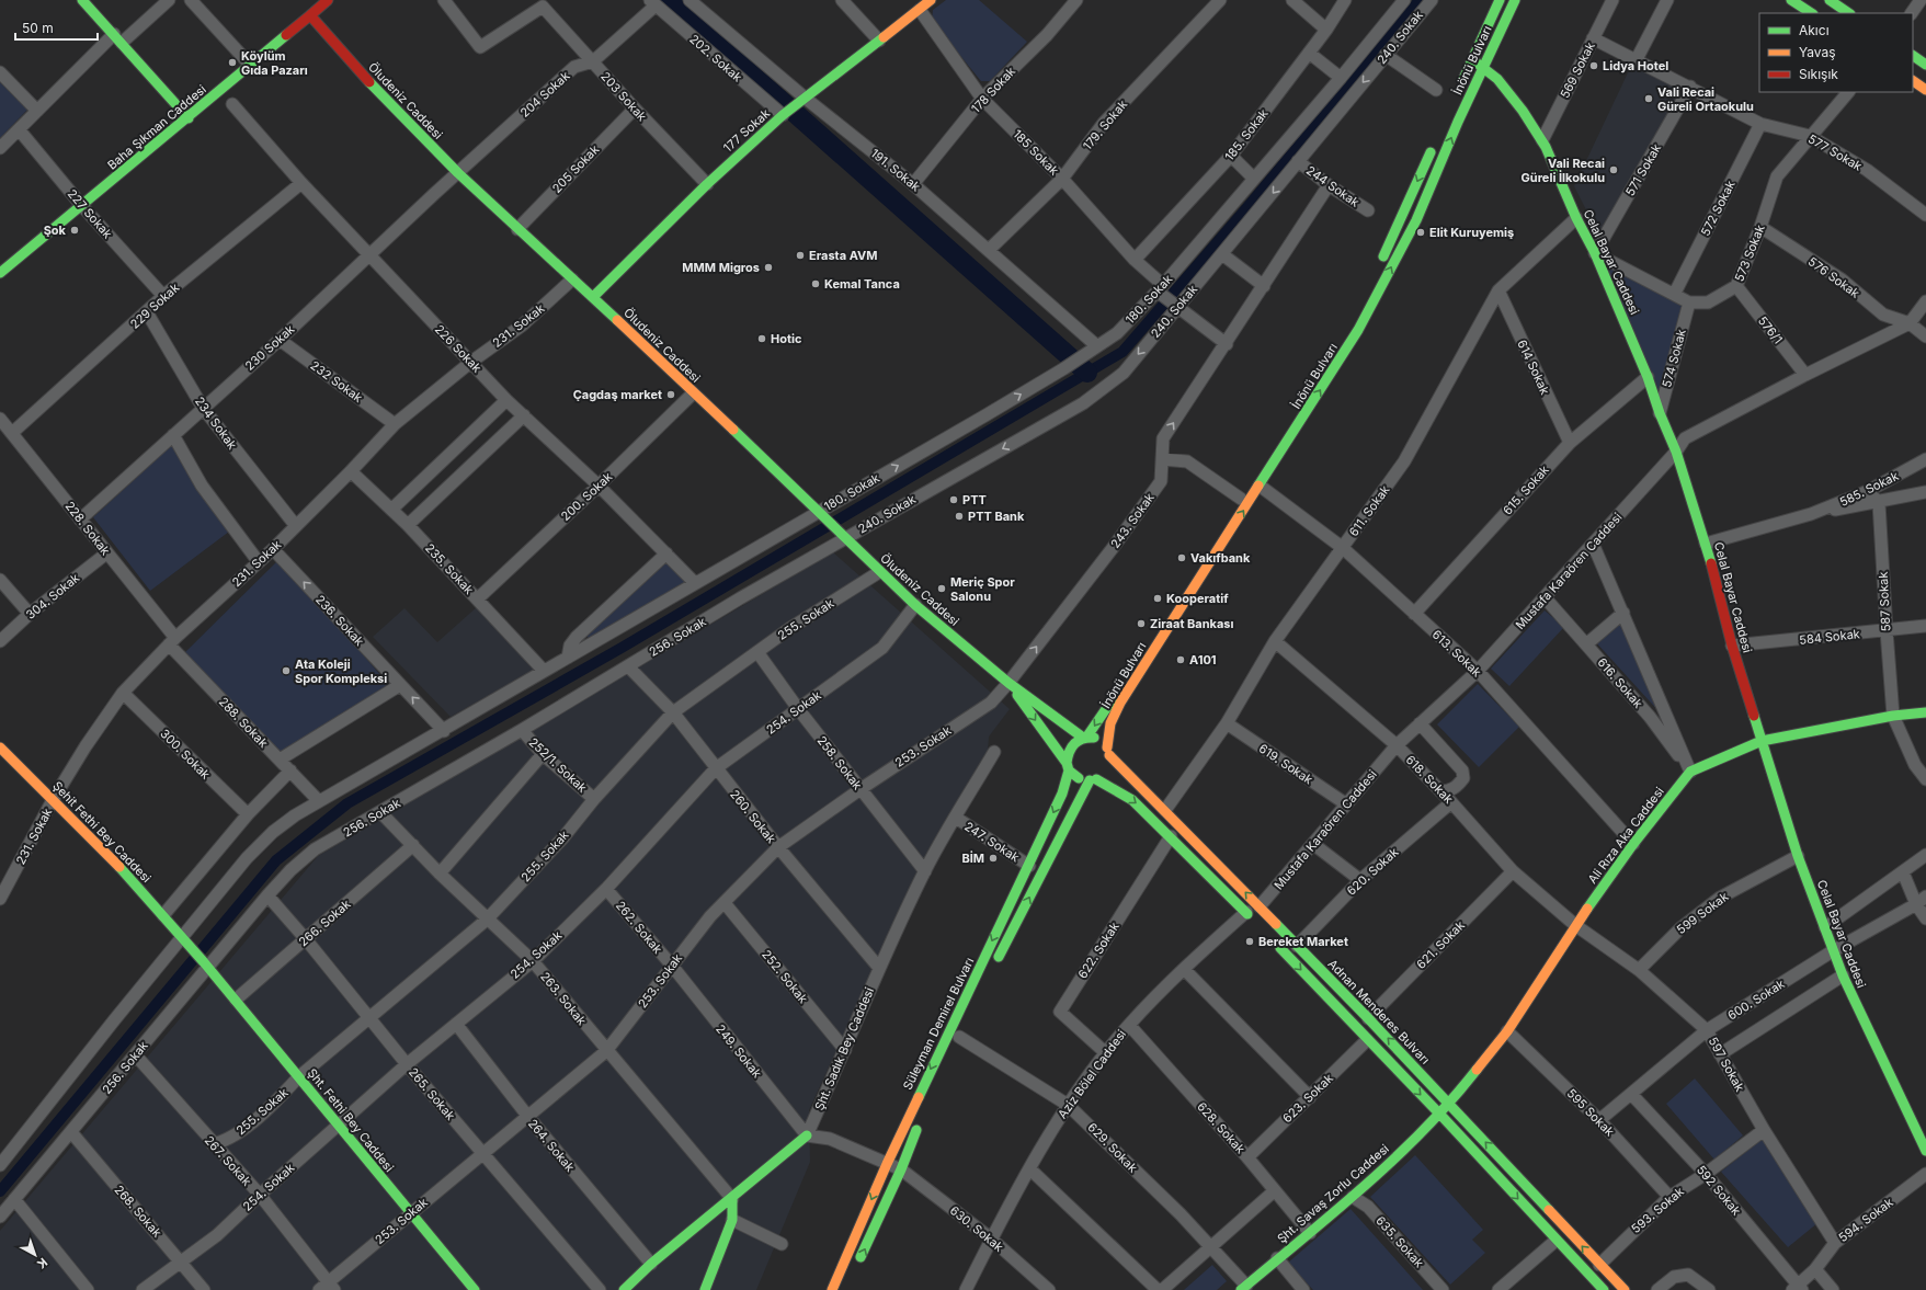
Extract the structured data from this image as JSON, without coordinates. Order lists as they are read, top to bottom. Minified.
{"streets":{"main road":["İnönü Bulvarı","Öludeniz Caddesi","Baha Şıkman Caddesi","177 Sokak","Celal Bayar Caddesi","Şehit Fethi Bey Caddesi","Ali Rıza Aka Caddesi","Adnan Menderes Bulvarı","Süleyman Demirel Bulvarı","Şht. Sadık Bey Caddesi","Şht. Fethi Bey Caddesi","Şht. Savaş Zorlu Caddesi"],"street":["240. Sokak","202. Sokak","569 Sokak","178 Sokak","204 Sokak","203 Sokak","179. Sokak","185. Sokak","185 Sokak","577 Sokak","205 Sokak","191. Sokak","571 Sokak","244 Sokak","572 Sokak","227 Sokak","573 Sokak","576 Sokak","180. Sokak","229 Sokak","231. Sokak","576/1","230 Sokak","226 Sokak","574 Sokak","614 Sokak","232 Sokak","234 Sokak","585. Sokak","615. Sokak","200. Sokak","611. Sokak","243. Sokak","228. Sokak","235. Sokak","Mustafa Karaören Caddesi","304. Sokak","587 Sokak","255. Sokak","236. Sokak","256. Sokak","584 Sokak","613. Sokak","616. Sokak","254. Sokak","288. Sokak","253. Sokak","300. Sokak","258. Sokak","619. Sokak","252/1. Sokak","618. Sokak","260. Sokak","247. Sokak","620. Sokak","599 Sokak","266. Sokak","262. Sokak","621. Sokak","622. Sokak","252. Sokak","263. Sokak","600. Sokak","249. Sokak","597 Sokak","Aziz Bölel Caddesi","265. Sokak","623. Sokak","595 Sokak","628. Sokak","264. Sokak","629. Sokak","267. Sokak","592 Sokak","593. Sokak","268. Sokak","594. Sokak","630. Sokak","635. Sokak"]},"crossings":[["240. Sokak","Öludeniz Caddesi"],["240. Sokak","185 Sokak"],["240. Sokak","244 Sokak"],["240. Sokak","256. Sokak"],["202. Sokak","204 Sokak"],["202. Sokak","177 Sokak"],["İnönü Bulvarı","Celal Bayar Caddesi"],["İnönü Bulvarı","613. Sokak"],["İnönü Bulvarı","Adnan Menderes Bulvarı"],["İnönü Bulvarı","Süleyman Demirel Bulvarı"],["569 Sokak","577 Sokak"],["569 Sokak","Celal Bayar Caddesi"],["178 Sokak","185 Sokak"],["178 Sokak","191. Sokak"],["204 Sokak","203 Sokak"],["204 Sokak","Öludeniz Caddesi"],["204 Sokak","230 Sokak"],["203 Sokak","177 Sokak"],["203 Sokak","205 Sokak"],["Öludeniz Caddesi","Baha Şıkman Caddesi"],["Öludeniz Caddesi","177 Sokak"],["Öludeniz Caddesi","205 Sokak"],["Öludeniz Caddesi","180. Sokak"],["Öludeniz Caddesi","231. Sokak"],["Öludeniz Caddesi","230 Sokak"],["Öludeniz Caddesi","200. Sokak"],["Öludeniz Caddesi","243. Sokak"],["Öludeniz Caddesi","255. Sokak"],["Öludeniz Caddesi","256. Sokak"],["Öludeniz Caddesi","254. Sokak"],["Öludeniz Caddesi","253. Sokak"],["Öludeniz Caddesi","Adnan Menderes Bulvarı"],["179. Sokak","185 Sokak"],["179. Sokak","191. Sokak"],["Baha Şıkman Caddesi","227 Sokak"],["177 Sokak","185 Sokak"],["177 Sokak","191. Sokak"],["185. Sokak","185 Sokak"],["185 Sokak","180. Sokak"],["185 Sokak","243. Sokak"],["577 Sokak","571 Sokak"],["577 Sokak","572 Sokak"],["577 Sokak","573 Sokak"],["191. Sokak","180. Sokak"],["571 Sokak","Celal Bayar Caddesi"],["244 Sokak","243. Sokak"],["227 Sokak","229 Sokak"],["573 Sokak","576 Sokak"],["573 Sokak","576/1"],["573 Sokak","574 Sokak"],["Celal Bayar Caddesi","574 Sokak"],["Celal Bayar Caddesi","585. Sokak"],["Celal Bayar Caddesi","615. Sokak"],["Celal Bayar Caddesi","611. Sokak"],["Celal Bayar Caddesi","Mustafa Karaören Caddesi"],["Celal Bayar Caddesi","584 Sokak"],["Celal Bayar Caddesi","Ali Rıza Aka Caddesi"],["Celal Bayar Caddesi","599 Sokak"],["Celal Bayar Caddesi","600. Sokak"],["576 Sokak","Mustafa Karaören Caddesi"],["229 Sokak","226 Sokak"],["229 Sokak","234 Sokak"],["229 Sokak","228. Sokak"],["231. Sokak","226 Sokak"],["231. Sokak","232 Sokak"],["231. Sokak","234 Sokak"],["231. Sokak","228. Sokak"],["231. Sokak","235. Sokak"],["231. Sokak","236. Sokak"],["231. Sokak","288. Sokak"],["231. Sokak","300. Sokak"],["231. Sokak","Şehit Fethi Bey Caddesi"],["576/1","Mustafa Karaören Caddesi"],["230 Sokak","226 Sokak"],["230 Sokak","232 Sokak"],["230 Sokak","234 Sokak"],["230 Sokak","228. Sokak"],["226 Sokak","200. Sokak"],["614 Sokak","615. Sokak"],["614 Sokak","611. Sokak"],["585. Sokak","587 Sokak"],["615. Sokak","613. Sokak"],["200. Sokak","235. Sokak"],["611. Sokak","613. Sokak"],["611. Sokak","619. Sokak"],["611. Sokak","618. Sokak"],["611. Sokak","Adnan Menderes Bulvarı"],["243. Sokak","253. Sokak"],["243. Sokak","Adnan Menderes Bulvarı"],["228. Sokak","304. Sokak"],["228. Sokak","288. Sokak"],["Mustafa Karaören Caddesi","613. Sokak"],["Mustafa Karaören Caddesi","616. Sokak"],["Mustafa Karaören Caddesi","619. Sokak"],["Mustafa Karaören Caddesi","618. Sokak"],["Mustafa Karaören Caddesi","Adnan Menderes Bulvarı"],["587 Sokak","584 Sokak"],["587 Sokak","Ali Rıza Aka Caddesi"],["255. Sokak","258. Sokak"],["255. Sokak","252/1. Sokak"],["255. Sokak","260. Sokak"],["255. Sokak","263. Sokak"],["255. Sokak","265. Sokak"],["255. Sokak","Şht. Fethi Bey Caddesi"],["255. Sokak","267. Sokak"],["256. Sokak","252/1. Sokak"],["256. Sokak","260. Sokak"],["256. Sokak","Şehit Fethi Bey Caddesi"],["256. Sokak","263. Sokak"],["256. Sokak","265. Sokak"],["256. Sokak","Şht. Fethi Bey Caddesi"],["256. Sokak","267. Sokak"],["256. Sokak","268. Sokak"],["613. Sokak","Ali Rıza Aka Caddesi"],["616. Sokak","Ali Rıza Aka Caddesi"],["254. Sokak","258. Sokak"],["254. Sokak","260. Sokak"],["254. Sokak","262. Sokak"],["254. Sokak","263. Sokak"],["254. Sokak","265. Sokak"],["254. Sokak","Şht. Fethi Bey Caddesi"],["254. Sokak","264. Sokak"],["254. Sokak","267. Sokak"],["254. Sokak","268. Sokak"],["253. Sokak","258. Sokak"],["253. Sokak","260. Sokak"],["253. Sokak","262. Sokak"],["253. Sokak","252. Sokak"],["253. Sokak","263. Sokak"],["253. Sokak","Adnan Menderes Bulvarı"],["253. Sokak","249. Sokak"],["253. Sokak","265. Sokak"],["253. Sokak","Şht. Fethi Bey Caddesi"],["253. Sokak","264. Sokak"],["253. Sokak","267. Sokak"],["258. Sokak","Şht. Sadık Bey Caddesi"],["618. Sokak","Ali Rıza Aka Caddesi"],["618. Sokak","620. Sokak"],["618. Sokak","621. Sokak"],["618. Sokak","597 Sokak"],["260. Sokak","Şht. Sadık Bey Caddesi"],["Şehit Fethi Bey Caddesi","Şht. Fethi Bey Caddesi"],["Ali Rıza Aka Caddesi","Adnan Menderes Bulvarı"],["Ali Rıza Aka Caddesi","597 Sokak"],["Ali Rıza Aka Caddesi","595 Sokak"],["Ali Rıza Aka Caddesi","Şht. Savaş Zorlu Caddesi"],["247. Sokak","Süleyman Demirel Bulvarı"],["247. Sokak","Şht. Sadık Bey Caddesi"],["620. Sokak","Adnan Menderes Bulvarı"],["599 Sokak","597 Sokak"],["266. Sokak","263. Sokak"],["266. Sokak","265. Sokak"],["266. Sokak","Şht. Fethi Bey Caddesi"],["262. Sokak","249. Sokak"],["621. Sokak","Adnan Menderes Bulvarı"],["622. Sokak","Aziz Bölel Caddesi"],["252. Sokak","Şht. Sadık Bey Caddesi"],["263. Sokak","Şht. Sadık Bey Caddesi"],["600. Sokak","597 Sokak"],["600. Sokak","595 Sokak"],["600. Sokak","592 Sokak"],["Adnan Menderes Bulvarı","Süleyman Demirel Bulvarı"],["Adnan Menderes Bulvarı","593. Sokak"],["Süleyman Demirel Bulvarı","629. Sokak"],["Süleyman Demirel Bulvarı","630. Sokak"],["Şht. Sadık Bey Caddesi","249. Sokak"],["Şht. Sadık Bey Caddesi","264. Sokak"],["Şht. Sadık Bey Caddesi","630. Sokak"],["249. Sokak","630. Sokak"],["597 Sokak","593. Sokak"],["597 Sokak","594. Sokak"],["Aziz Bölel Caddesi","628. Sokak"],["Aziz Bölel Caddesi","629. Sokak"],["Aziz Bölel Caddesi","630. Sokak"],["623. Sokak","628. Sokak"],["595 Sokak","593. Sokak"],["628. Sokak","Şht. Savaş Zorlu Caddesi"],["629. Sokak","Şht. Savaş Zorlu Caddesi"],["592 Sokak","593. Sokak"],["592 Sokak","594. Sokak"],["Şht. Savaş Zorlu Caddesi","635. Sokak"]],"one_way":["240. Sokak","180. Sokak","243. Sokak","236. Sokak"],"places":["Köylüm Gıda Pazarı","Lidya Hotel","Vali Recai Güreli Ortaokulu","Vali Recai Güreli İlkokulu","Şok","Elit Kuruyemiş","Erasta AVM","MMM Migros","Kemal Tanca","Hotic","Çagdaş market","PTT","PTT Bank","Vakıfbank","Meriç Spor Salonu","Kooperatif","Ziraat Bankası","A101","Ata Koleji Spor Kompleksi","BİM","Bereket Market"],"legend":["Akıcı","Yavaş","Sıkışık"],"scale_bar":"50 m","north":"bottom right"}
